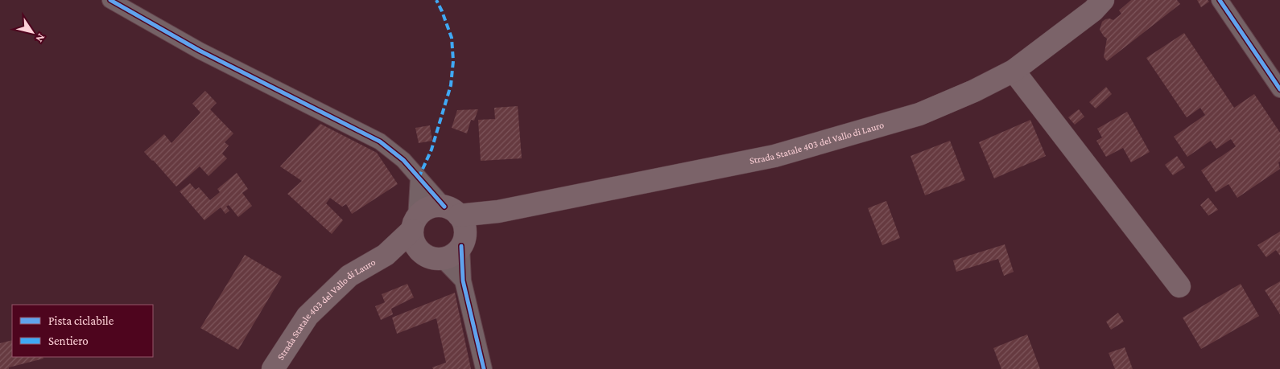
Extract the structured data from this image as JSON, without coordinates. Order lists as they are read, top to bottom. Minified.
{"streets":{"main road":["Strada Statale 403 del Vallo di Lauro"]},"legend":["Pista ciclabile","Sentiero"],"north":"bottom right"}
